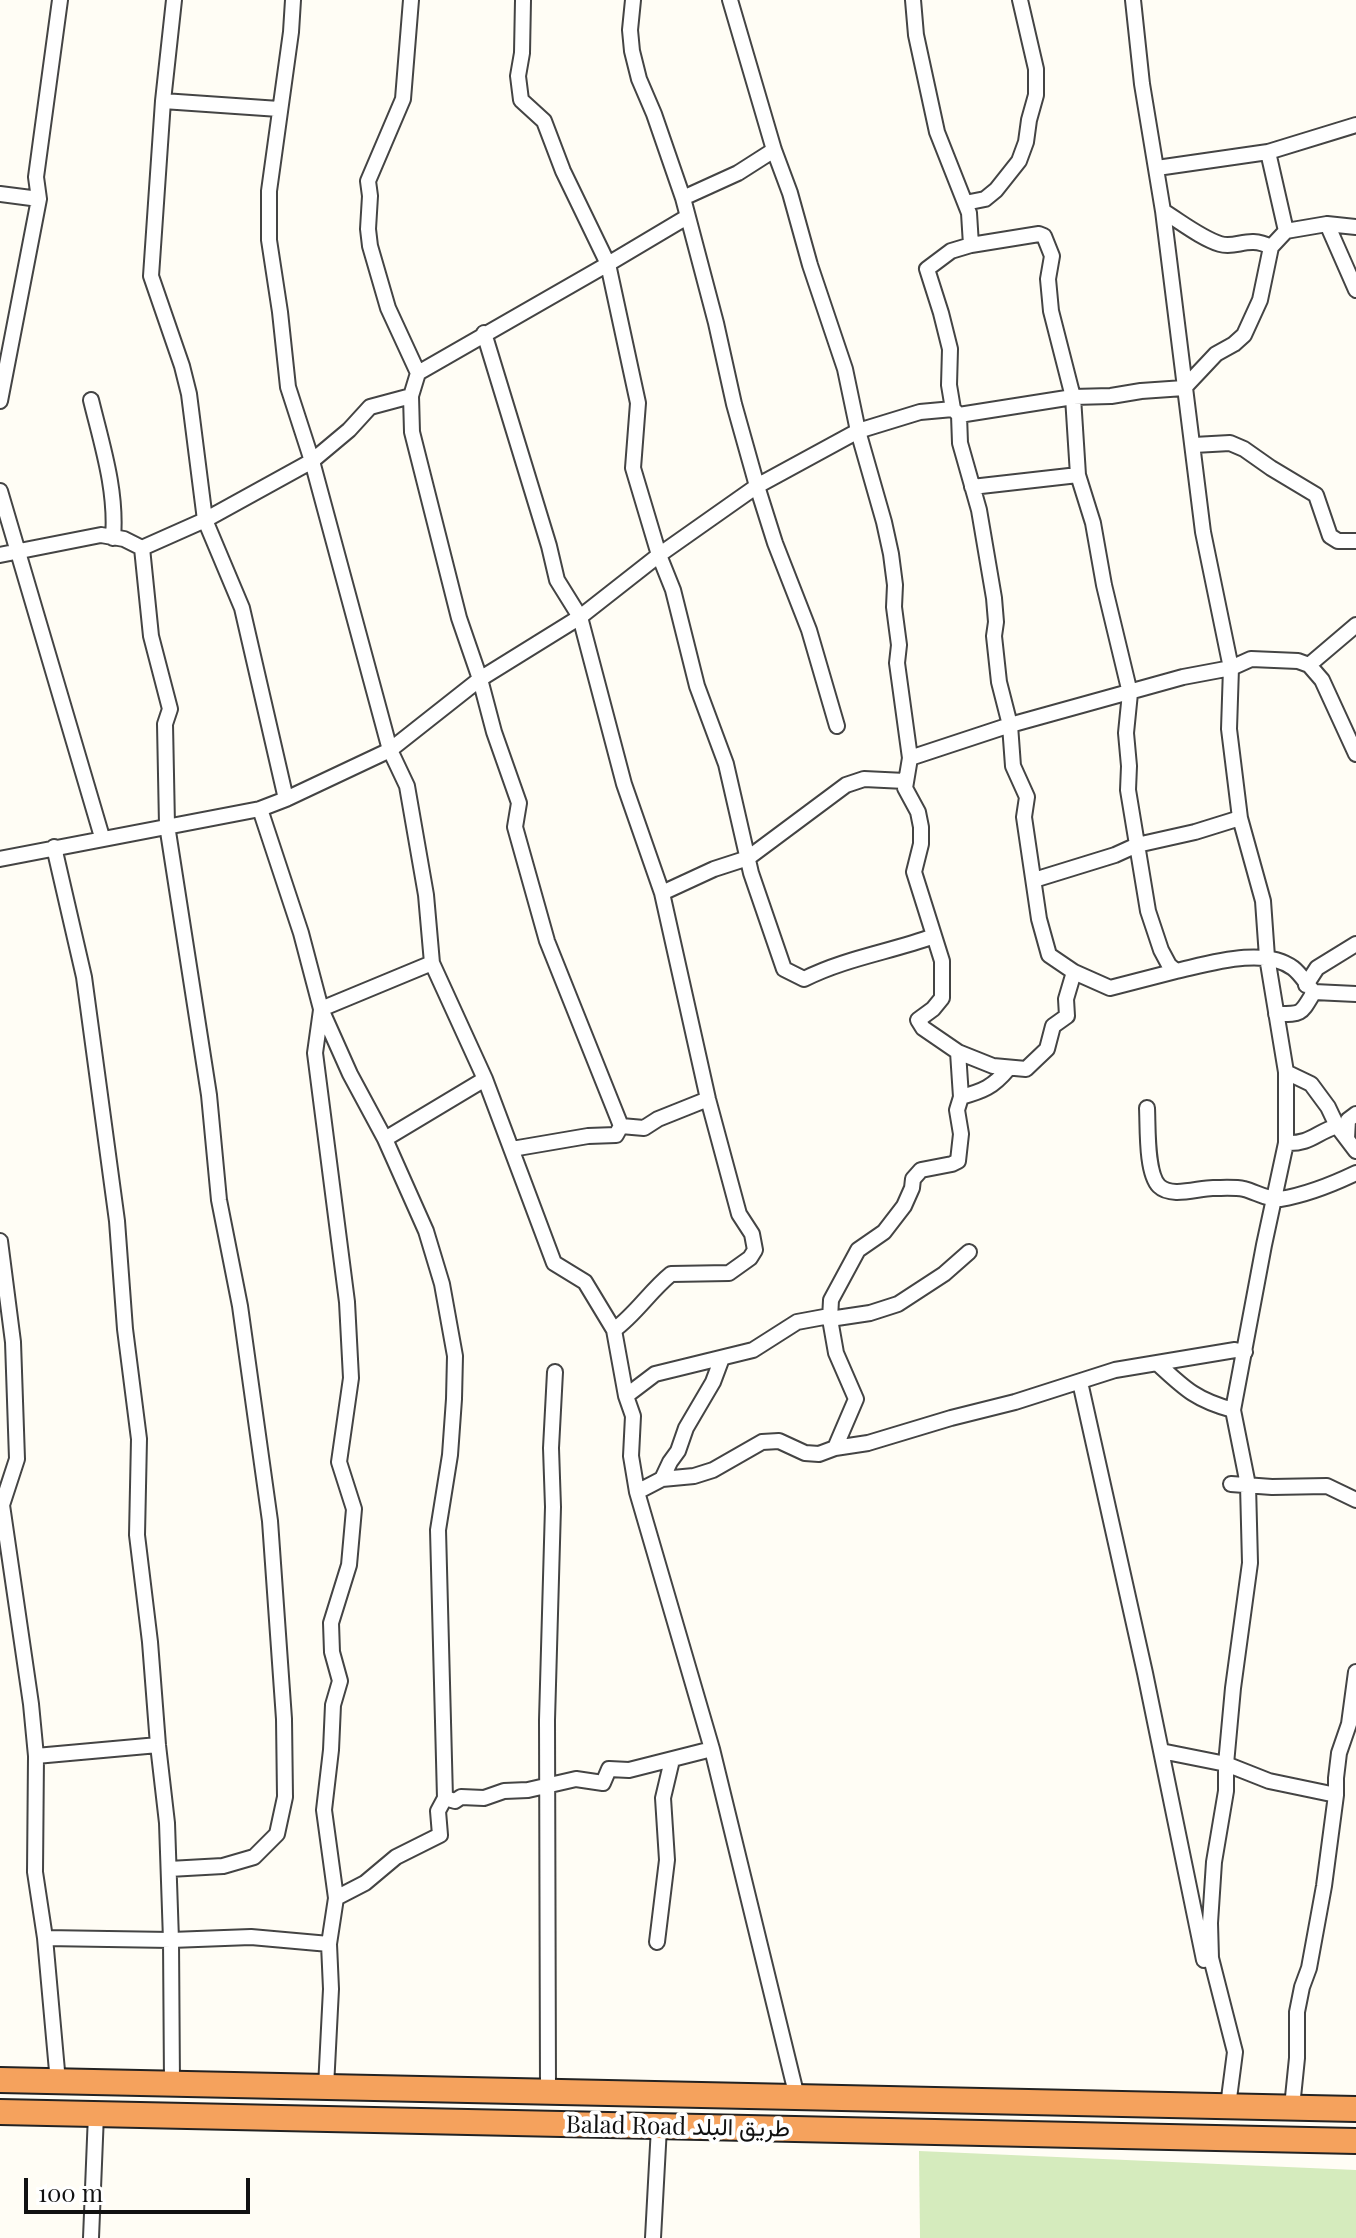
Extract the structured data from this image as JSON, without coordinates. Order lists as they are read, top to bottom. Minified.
{"streets":{"highway":["Balad Road طريق البلد"]},"scale_bar":"100 m"}
